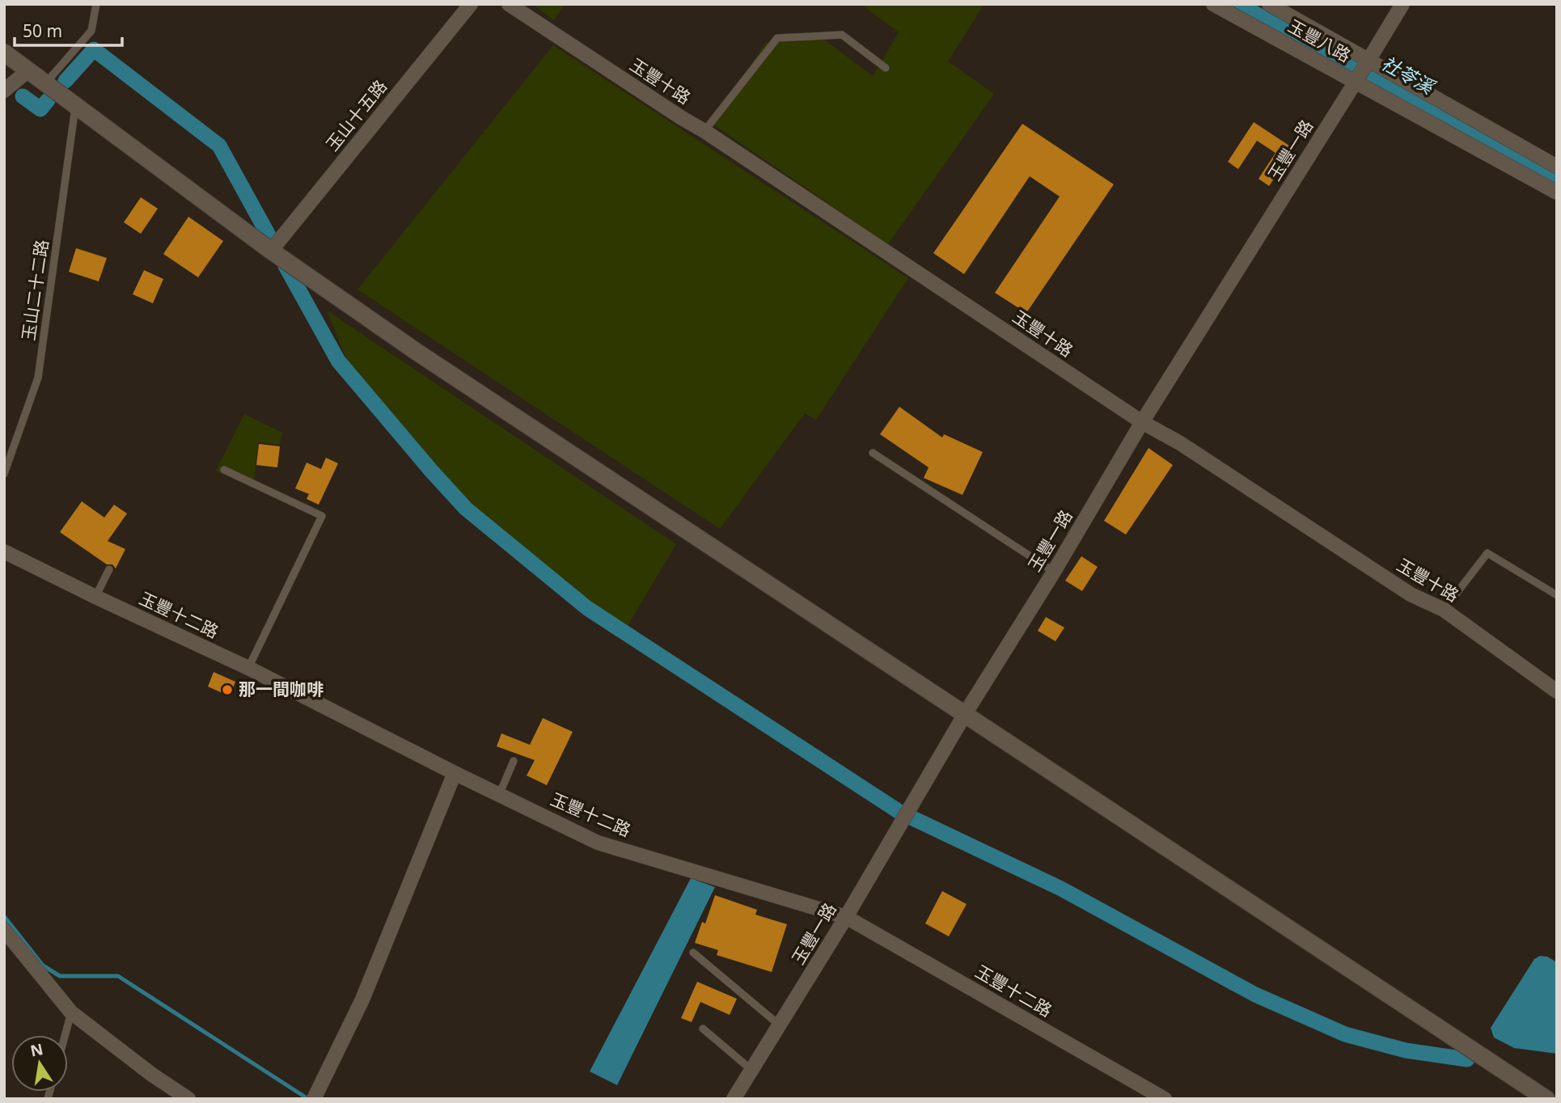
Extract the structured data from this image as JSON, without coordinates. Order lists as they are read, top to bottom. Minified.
{"streets":{"street":["玉豐八路","玉豐十路","玉山十五路","玉豐一路","玉豐十二路"],"lane":["玉山二十二路"]},"crossings":[["玉豐八路","玉豐一路"],["玉豐十路","玉豐一路"],["玉豐一路","玉豐十二路"]],"water":["社苓溪"],"places":["那一間咖啡"],"scale_bar":"50 m","north":"top"}
